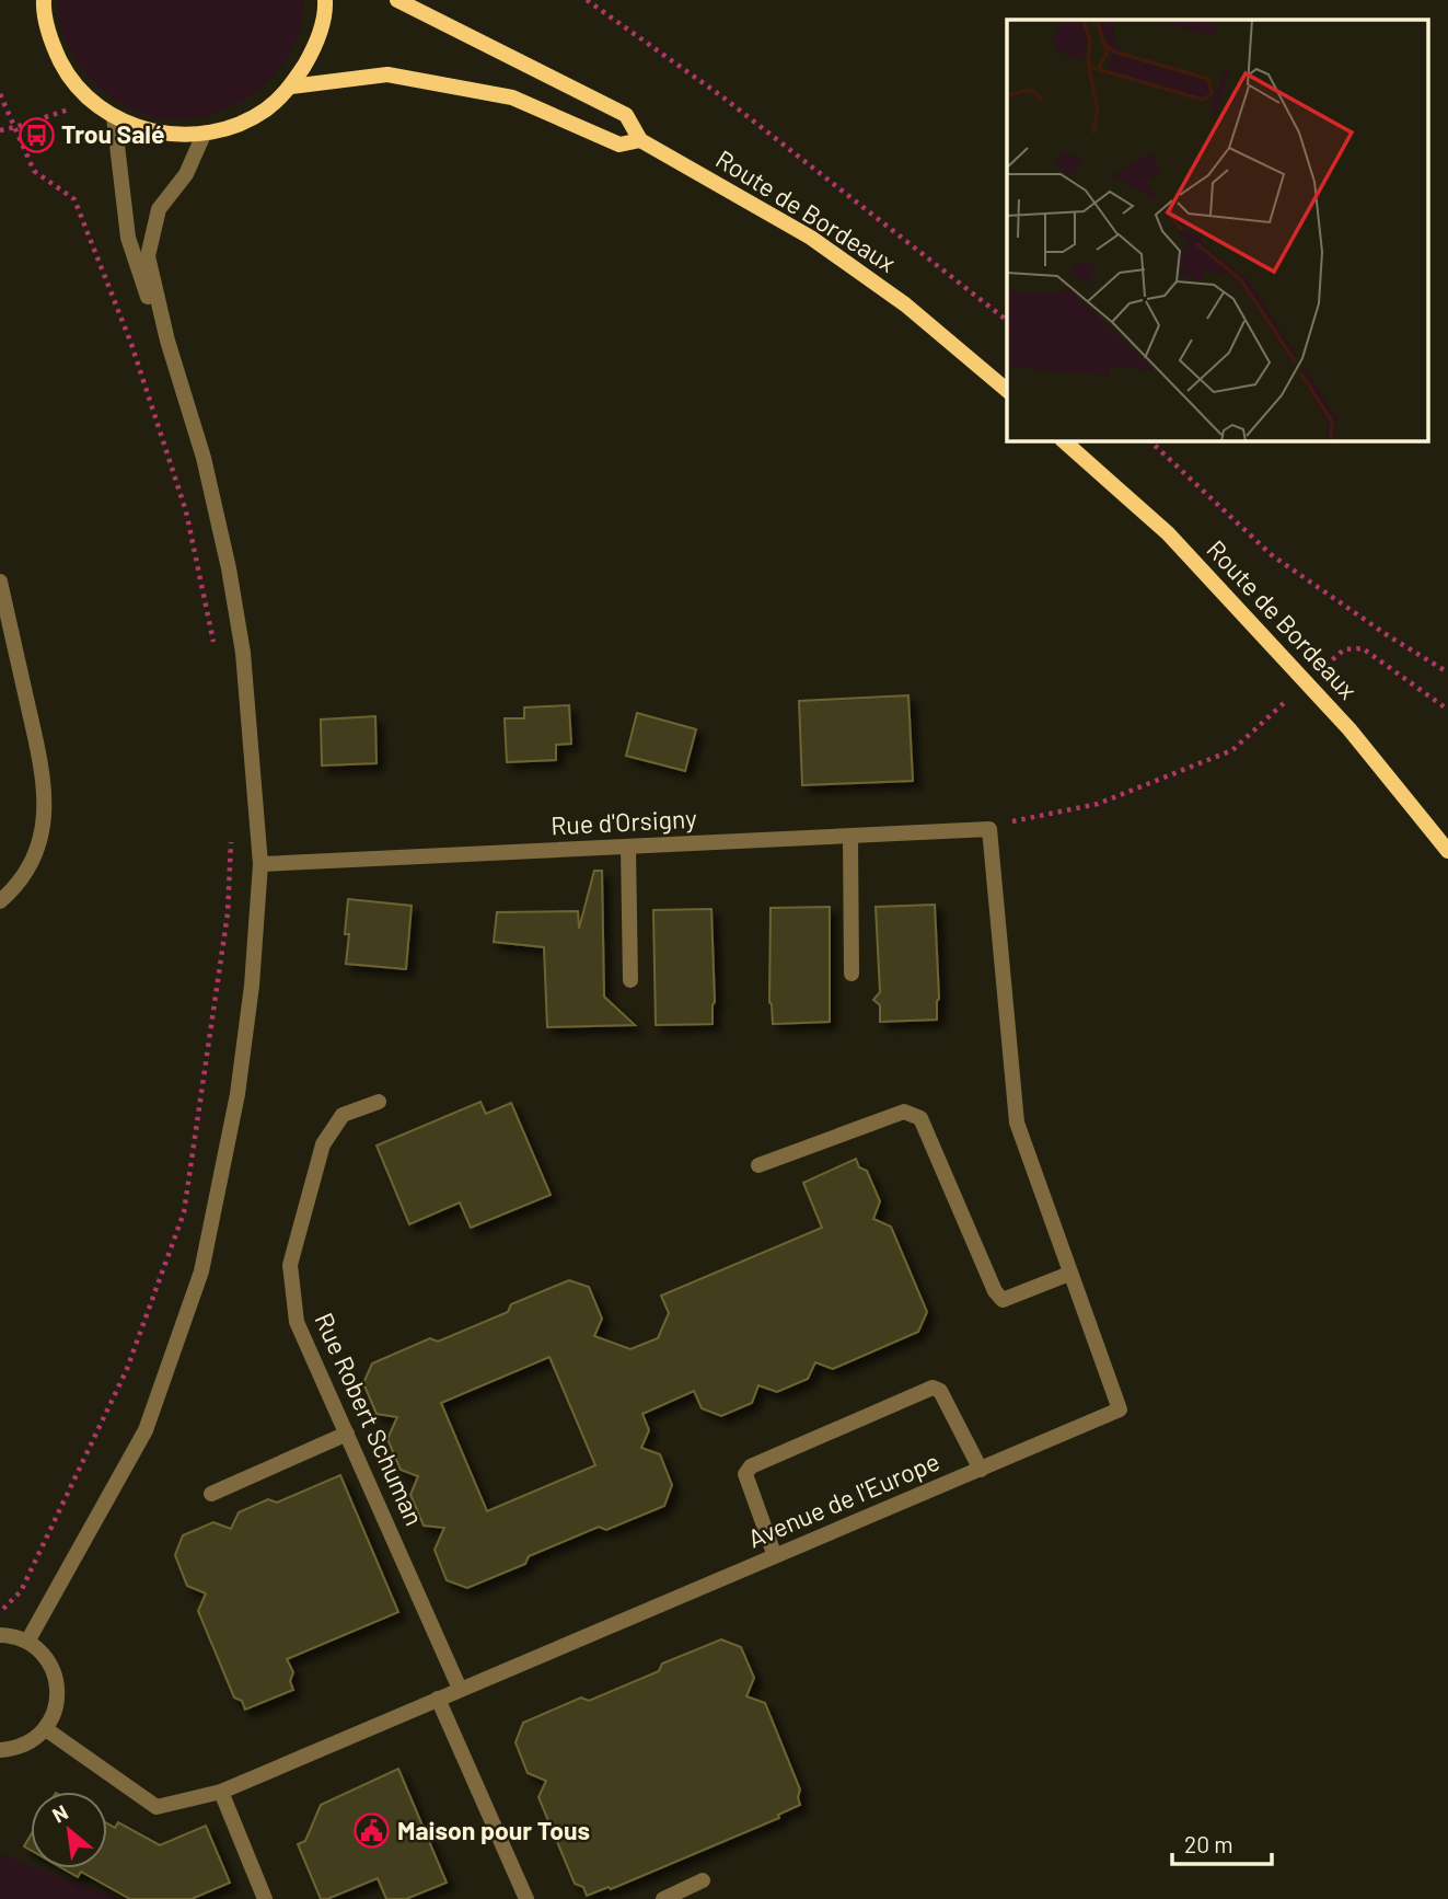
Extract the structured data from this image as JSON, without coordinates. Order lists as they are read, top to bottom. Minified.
{"streets":{"main road":["Route de Bordeaux"],"street":["Rue d'Orsigny","Rue Robert Schuman","Avenue de l'Europe"]},"crossings":[["Rue d'Orsigny","Avenue de l'Europe"],["Rue Robert Schuman","Avenue de l'Europe"]],"places":{"bus stop":["Trou Salé"],"public building":["Maison pour Tous"]},"scale_bar":"20 m","north":"top left"}
